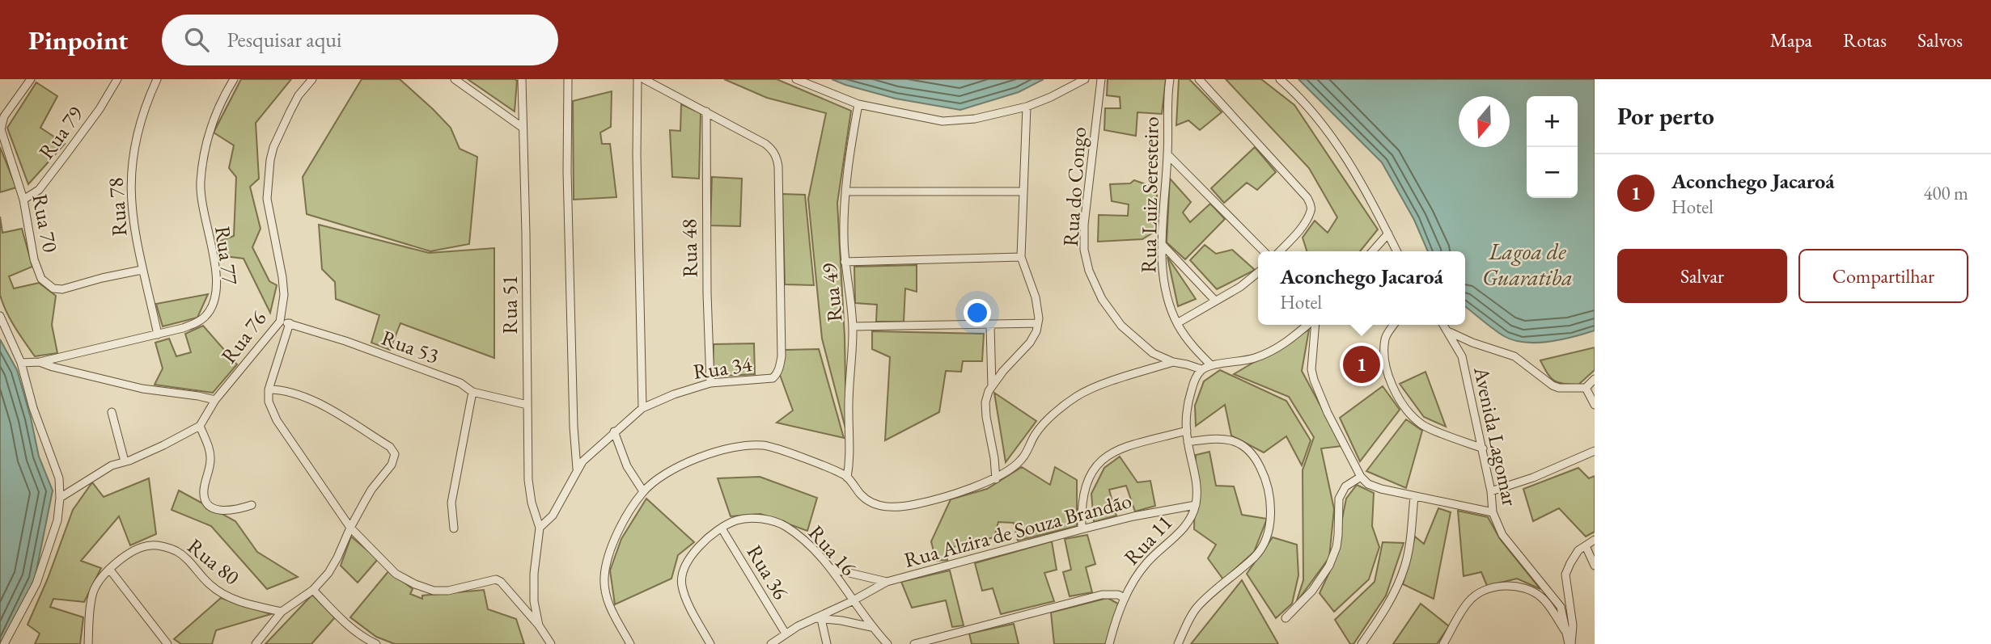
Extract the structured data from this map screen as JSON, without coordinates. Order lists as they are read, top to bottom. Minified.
{"streets":{"street":["Rua 79","Rua do Congo","Rua Luiz Seresteiro","Rua 78","Rua 70","Rua 48","Rua 77","Rua 49","Rua 51","Rua 76","Rua 53","Rua 34","Avenida Lagomar","Rua Alzira de Souza Brandão","Rua 11","Rua 16","Rua 80","Rua 36"]},"crossings":[["Rua 79","Rua 70"],["Rua 78","Rua 70"],["Rua 78","Rua 77"],["Rua 48","Rua 34"],["Rua 51","Rua 53"],["Rua 51","Rua 34"],["Rua 76","Rua 53"],["Rua Alzira de Souza Brandão","Rua 11"],["Rua Alzira de Souza Brandão","Rua 16"],["Rua Alzira de Souza Brandão","Rua 36"],["Rua 16","Rua 36"]],"water":["Lagoa de Guaratiba"],"north":"bottom","page":{"header":"Pinpoint","search":"Pesquisar aqui","nav":["Mapa","Rotas","Salvos"],"heading":"Por perto","map_buttons":["+","−"],"list":[{"mark":"1","name":"Aconchego Jacaroá","note":"Hotel","value":"400 m"}],"buttons":["Salvar","Compartilhar"],"popup":["Aconchego Jacaroá","Hotel"],"pins":"1"}}
